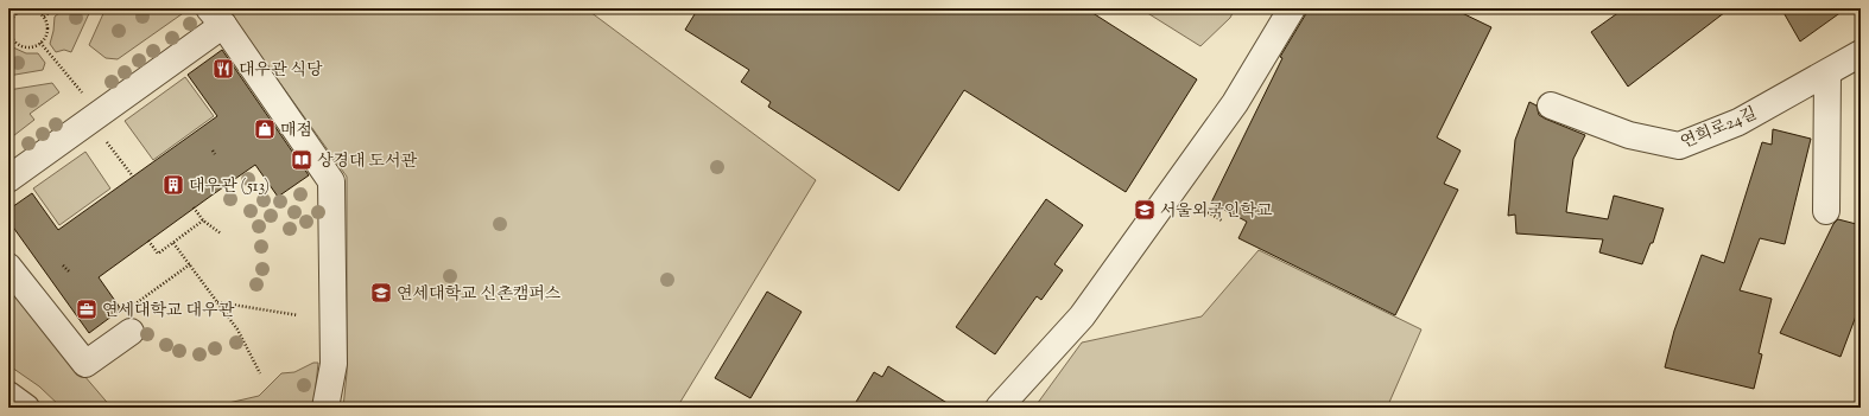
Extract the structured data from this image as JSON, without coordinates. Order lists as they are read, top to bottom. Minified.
{"streets":{"street":["연희로24길"]},"places":{"restaurant":["대우관 식당"],"shop":["매점"],"library":["상경대 도서관"],"building":["대우관 (513)"],"school or university":["서울외국인학교","연세대학교 신촌캠퍼스"],"office":["연세대학교 대우관"]}}
